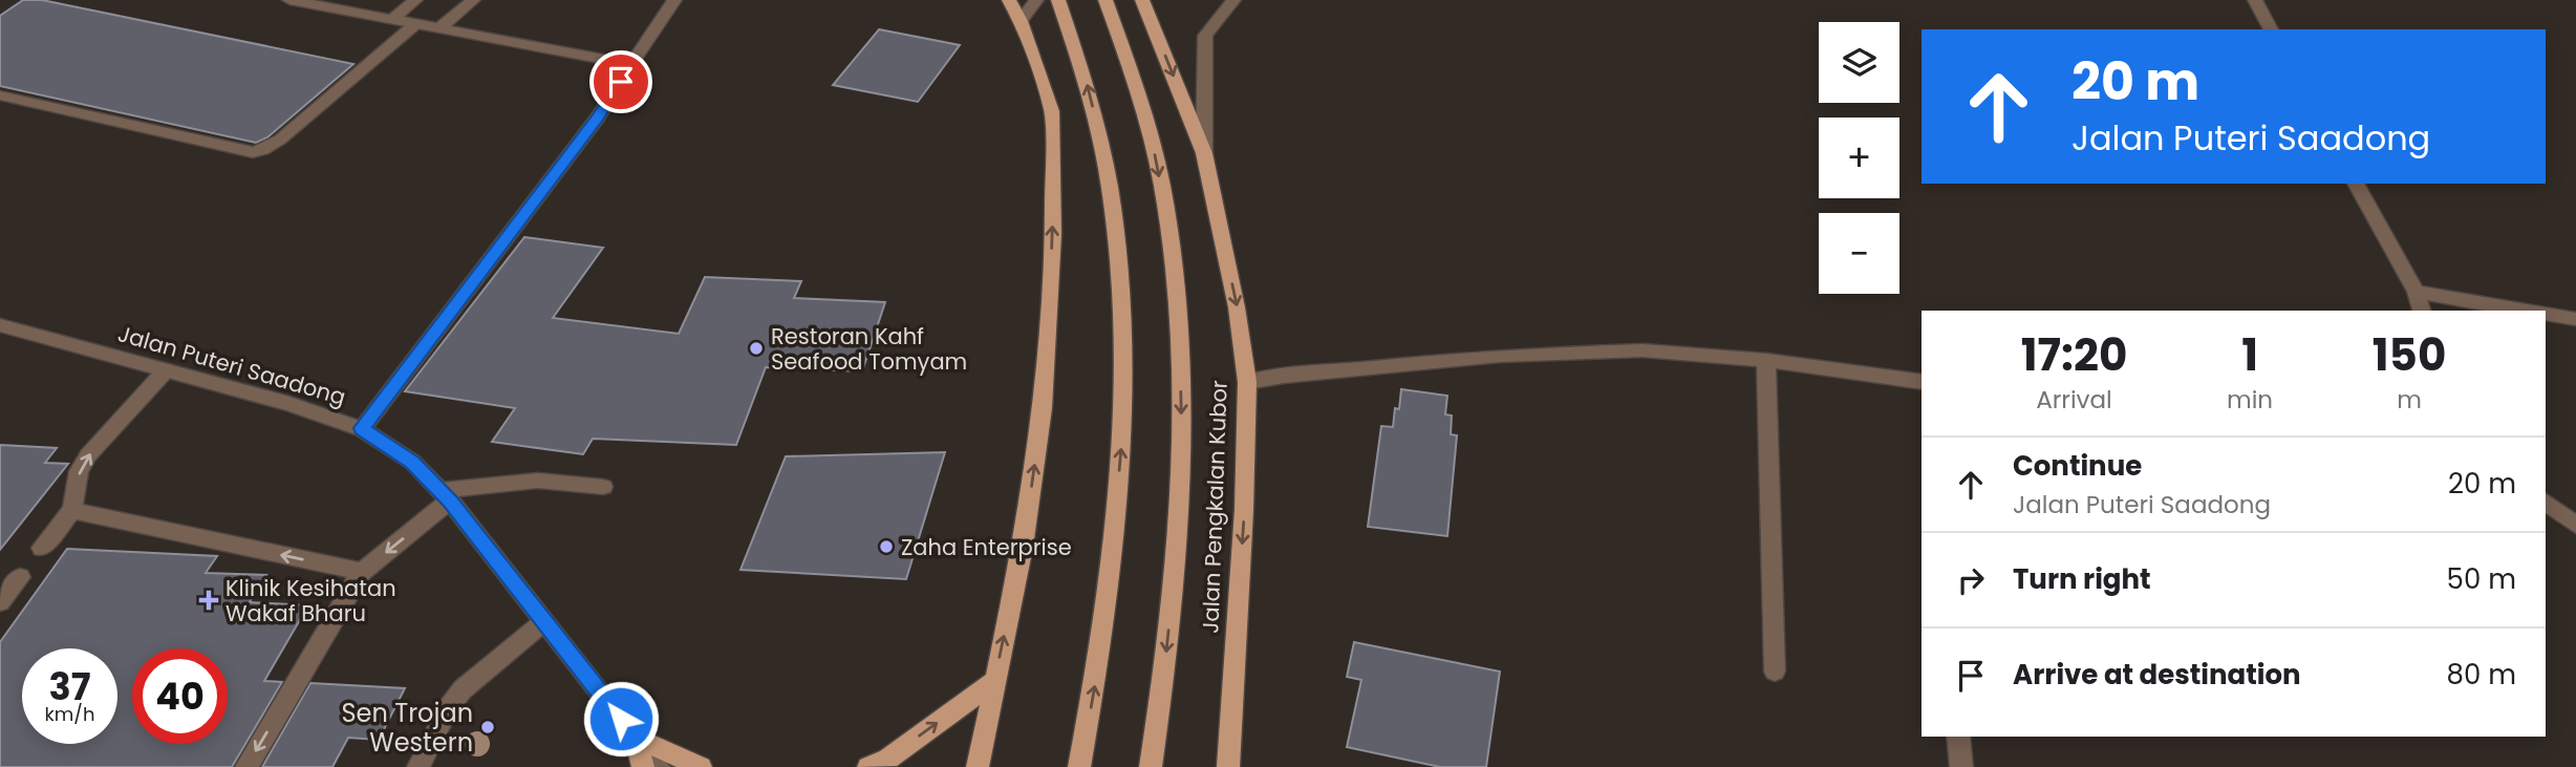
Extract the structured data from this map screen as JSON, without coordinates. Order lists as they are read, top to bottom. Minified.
{"streets":{"main road":["Jalan Pengkalan Kubor"],"street":["Jalan Puteri Saadong"]},"places":{"other":["Restoran Kahf Seafood Tomyam","Zaha Enterprise","Sen Trojan Western"],"health":["Klinik Kesihatan Wakaf Bharu"]},"page":{"map_buttons":["+","−"],"turn":["20 m","Jalan Puteri Saadong"],"eta":["17:20","Arrival","1","min","150","m"],"list":[{"name":"Continue","note":"Jalan Puteri Saadong","value":"20 m"},{"name":"Turn right","value":"50 m"},{"name":"Arrive at destination","value":"80 m"}],"speed":"37 km/h","limit":"40"}}
